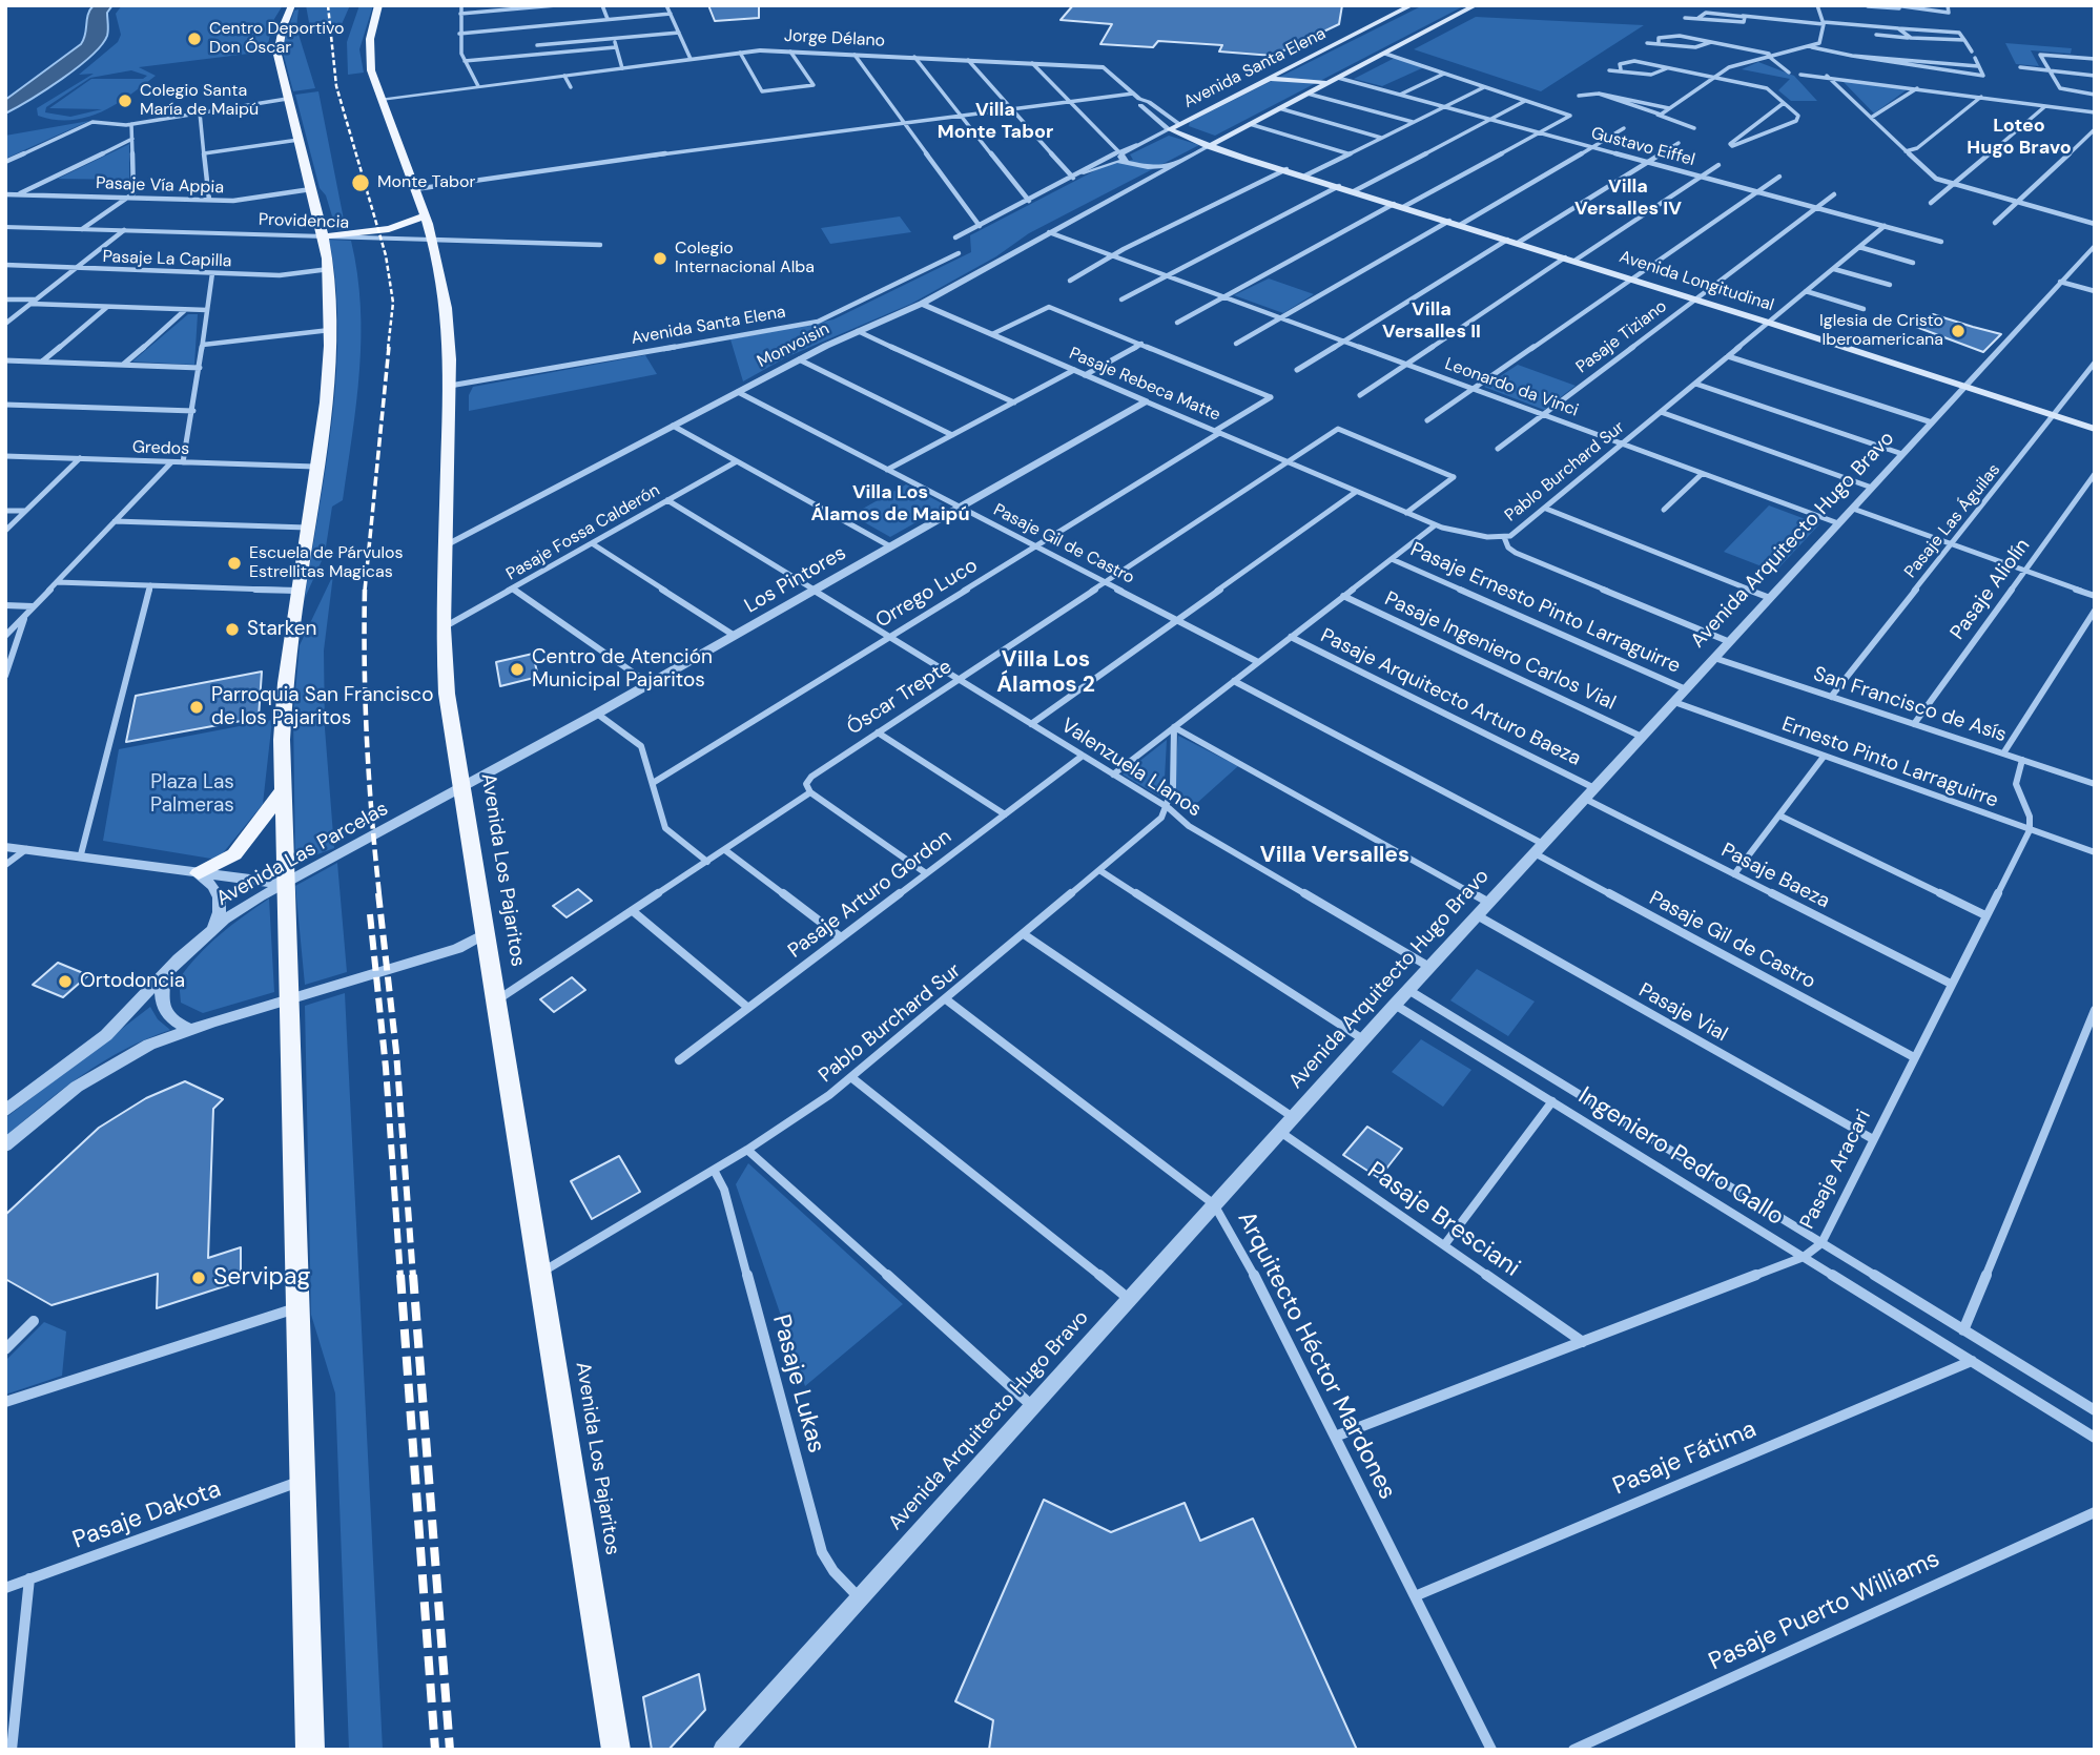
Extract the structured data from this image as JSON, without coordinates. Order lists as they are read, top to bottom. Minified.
{"streets":{"main road":["Avenida Santa Elena","Avenida Longitudinal","Avenida Los Pajaritos"],"street":["Jorge Délano","Gustavo Eiffel","Pasaje Vía Appia","Providencia","Pasaje La Capilla","Pasaje Tiziano","Monvoisin","Pasaje Rebeca Matte","Leonardo da Vinci","Gredos","Pablo Burchard Sur","Pasaje Las Águilas","Pasaje Fossa Calderón","Avenida Arquitecto Hugo Bravo","Pasaje Gil de Castro","Los Pintores","Pasaje Aliolín","Orrego Luco","Pasaje Ernesto Pinto Larraguirre","Pasaje Ingeniero Carlos Vial","Óscar Trepte","Pasaje Arquitecto Arturo Baeza","San Francisco de Asís","Ernesto Pinto Larraguirre","Valenzuela Llanos","Avenida Las Parcelas","Pasaje Baeza","Pasaje Arturo Gordon","Pasaje Vial","Ingeniero Pedro Gallo","Pasaje Aracari","Pasaje Bresciani","Arquitecto Héctor Mardones","Pasaje Lukas","Pasaje Fátima","Pasaje Dakota","Pasaje Puerto Williams"]},"crossings":[["Jorge Délano","Avenida Longitudinal"],["Jorge Délano","Avenida Los Pajaritos"],["Avenida Santa Elena","Avenida Longitudinal"],["Avenida Santa Elena","Avenida Los Pajaritos"],["Gustavo Eiffel","Pasaje Tiziano"],["Gustavo Eiffel","Pablo Burchard Sur"],["Providencia","Avenida Los Pajaritos"],["Avenida Longitudinal","Pasaje Tiziano"],["Avenida Longitudinal","Pablo Burchard Sur"],["Avenida Longitudinal","Pasaje Las Águilas"],["Avenida Longitudinal","Avenida Arquitecto Hugo Bravo"],["Pasaje Tiziano","Leonardo da Vinci"],["Monvoisin","Pasaje Rebeca Matte"],["Monvoisin","Leonardo da Vinci"],["Monvoisin","Pasaje Gil de Castro"],["Monvoisin","Avenida Los Pajaritos"],["Pasaje Rebeca Matte","Pablo Burchard Sur"],["Pasaje Rebeca Matte","Los Pintores"],["Pasaje Rebeca Matte","Orrego Luco"],["Pasaje Rebeca Matte","Óscar Trepte"],["Leonardo da Vinci","Pablo Burchard Sur"],["Leonardo da Vinci","Avenida Arquitecto Hugo Bravo"],["Pablo Burchard Sur","Valenzuela Llanos"],["Pablo Burchard Sur","Avenida Los Pajaritos"],["Pablo Burchard Sur","Arquitecto Héctor Mardones"],["Pablo Burchard Sur","Pasaje Lukas"],["Pasaje Las Águilas","San Francisco de Asís"],["Pasaje Fossa Calderón","Valenzuela Llanos"],["Pasaje Fossa Calderón","Avenida Los Pajaritos"],["Avenida Arquitecto Hugo Bravo","Pasaje Gil de Castro"],["Avenida Arquitecto Hugo Bravo","Pasaje Ernesto Pinto Larraguirre"],["Avenida Arquitecto Hugo Bravo","Pasaje Ingeniero Carlos Vial"],["Avenida Arquitecto Hugo Bravo","Pasaje Arquitecto Arturo Baeza"],["Avenida Arquitecto Hugo Bravo","San Francisco de Asís"],["Avenida Arquitecto Hugo Bravo","Ernesto Pinto Larraguirre"],["Avenida Arquitecto Hugo Bravo","Valenzuela Llanos"],["Avenida Arquitecto Hugo Bravo","Pasaje Baeza"],["Avenida Arquitecto Hugo Bravo","Pasaje Vial"],["Avenida Arquitecto Hugo Bravo","Ingeniero Pedro Gallo"],["Avenida Arquitecto Hugo Bravo","Pasaje Bresciani"],["Avenida Arquitecto Hugo Bravo","Arquitecto Héctor Mardones"],["Avenida Arquitecto Hugo Bravo","Pasaje Lukas"],["Pasaje Gil de Castro","Los Pintores"],["Pasaje Gil de Castro","Orrego Luco"],["Pasaje Gil de Castro","Óscar Trepte"],["Pasaje Gil de Castro","Pasaje Aracari"],["Los Pintores","Valenzuela Llanos"],["Los Pintores","Avenida Las Parcelas"],["Los Pintores","Avenida Los Pajaritos"],["Pasaje Aliolín","San Francisco de Asís"],["Orrego Luco","Valenzuela Llanos"],["Óscar Trepte","Valenzuela Llanos"],["Óscar Trepte","Avenida Los Pajaritos"],["Ernesto Pinto Larraguirre","Pasaje Aracari"],["Valenzuela Llanos","Pasaje Arturo Gordon"],["Avenida Las Parcelas","Avenida Los Pajaritos"],["Pasaje Baeza","Pasaje Aracari"],["Pasaje Vial","Pasaje Aracari"],["Ingeniero Pedro Gallo","Pasaje Aracari"],["Ingeniero Pedro Gallo","Pasaje Fátima"],["Pasaje Aracari","Pasaje Bresciani"],["Pasaje Aracari","Arquitecto Héctor Mardones"],["Arquitecto Héctor Mardones","Pasaje Fátima"]],"districts":["Villa Monte Tabor","Loteo Hugo Bravo","Villa Versalles IV","Villa Versalles II","Villa Los Álamos de Maipú","Villa Los Álamos 2","Villa Versalles"],"parks":["Plaza Las Palmeras"],"places":["Centro Deportivo Don Óscar","Colegio Santa María de Maipú","Monte Tabor","Colegio Internacional Alba","Iglesia de Cristo Iberoamericana","Escuela de Párvulos Estrellitas Magicas","Starken","Centro de Atención Municipal Pajaritos","Parroquia San Francisco de los Pajaritos","Ortodoncia","Servipag"]}
